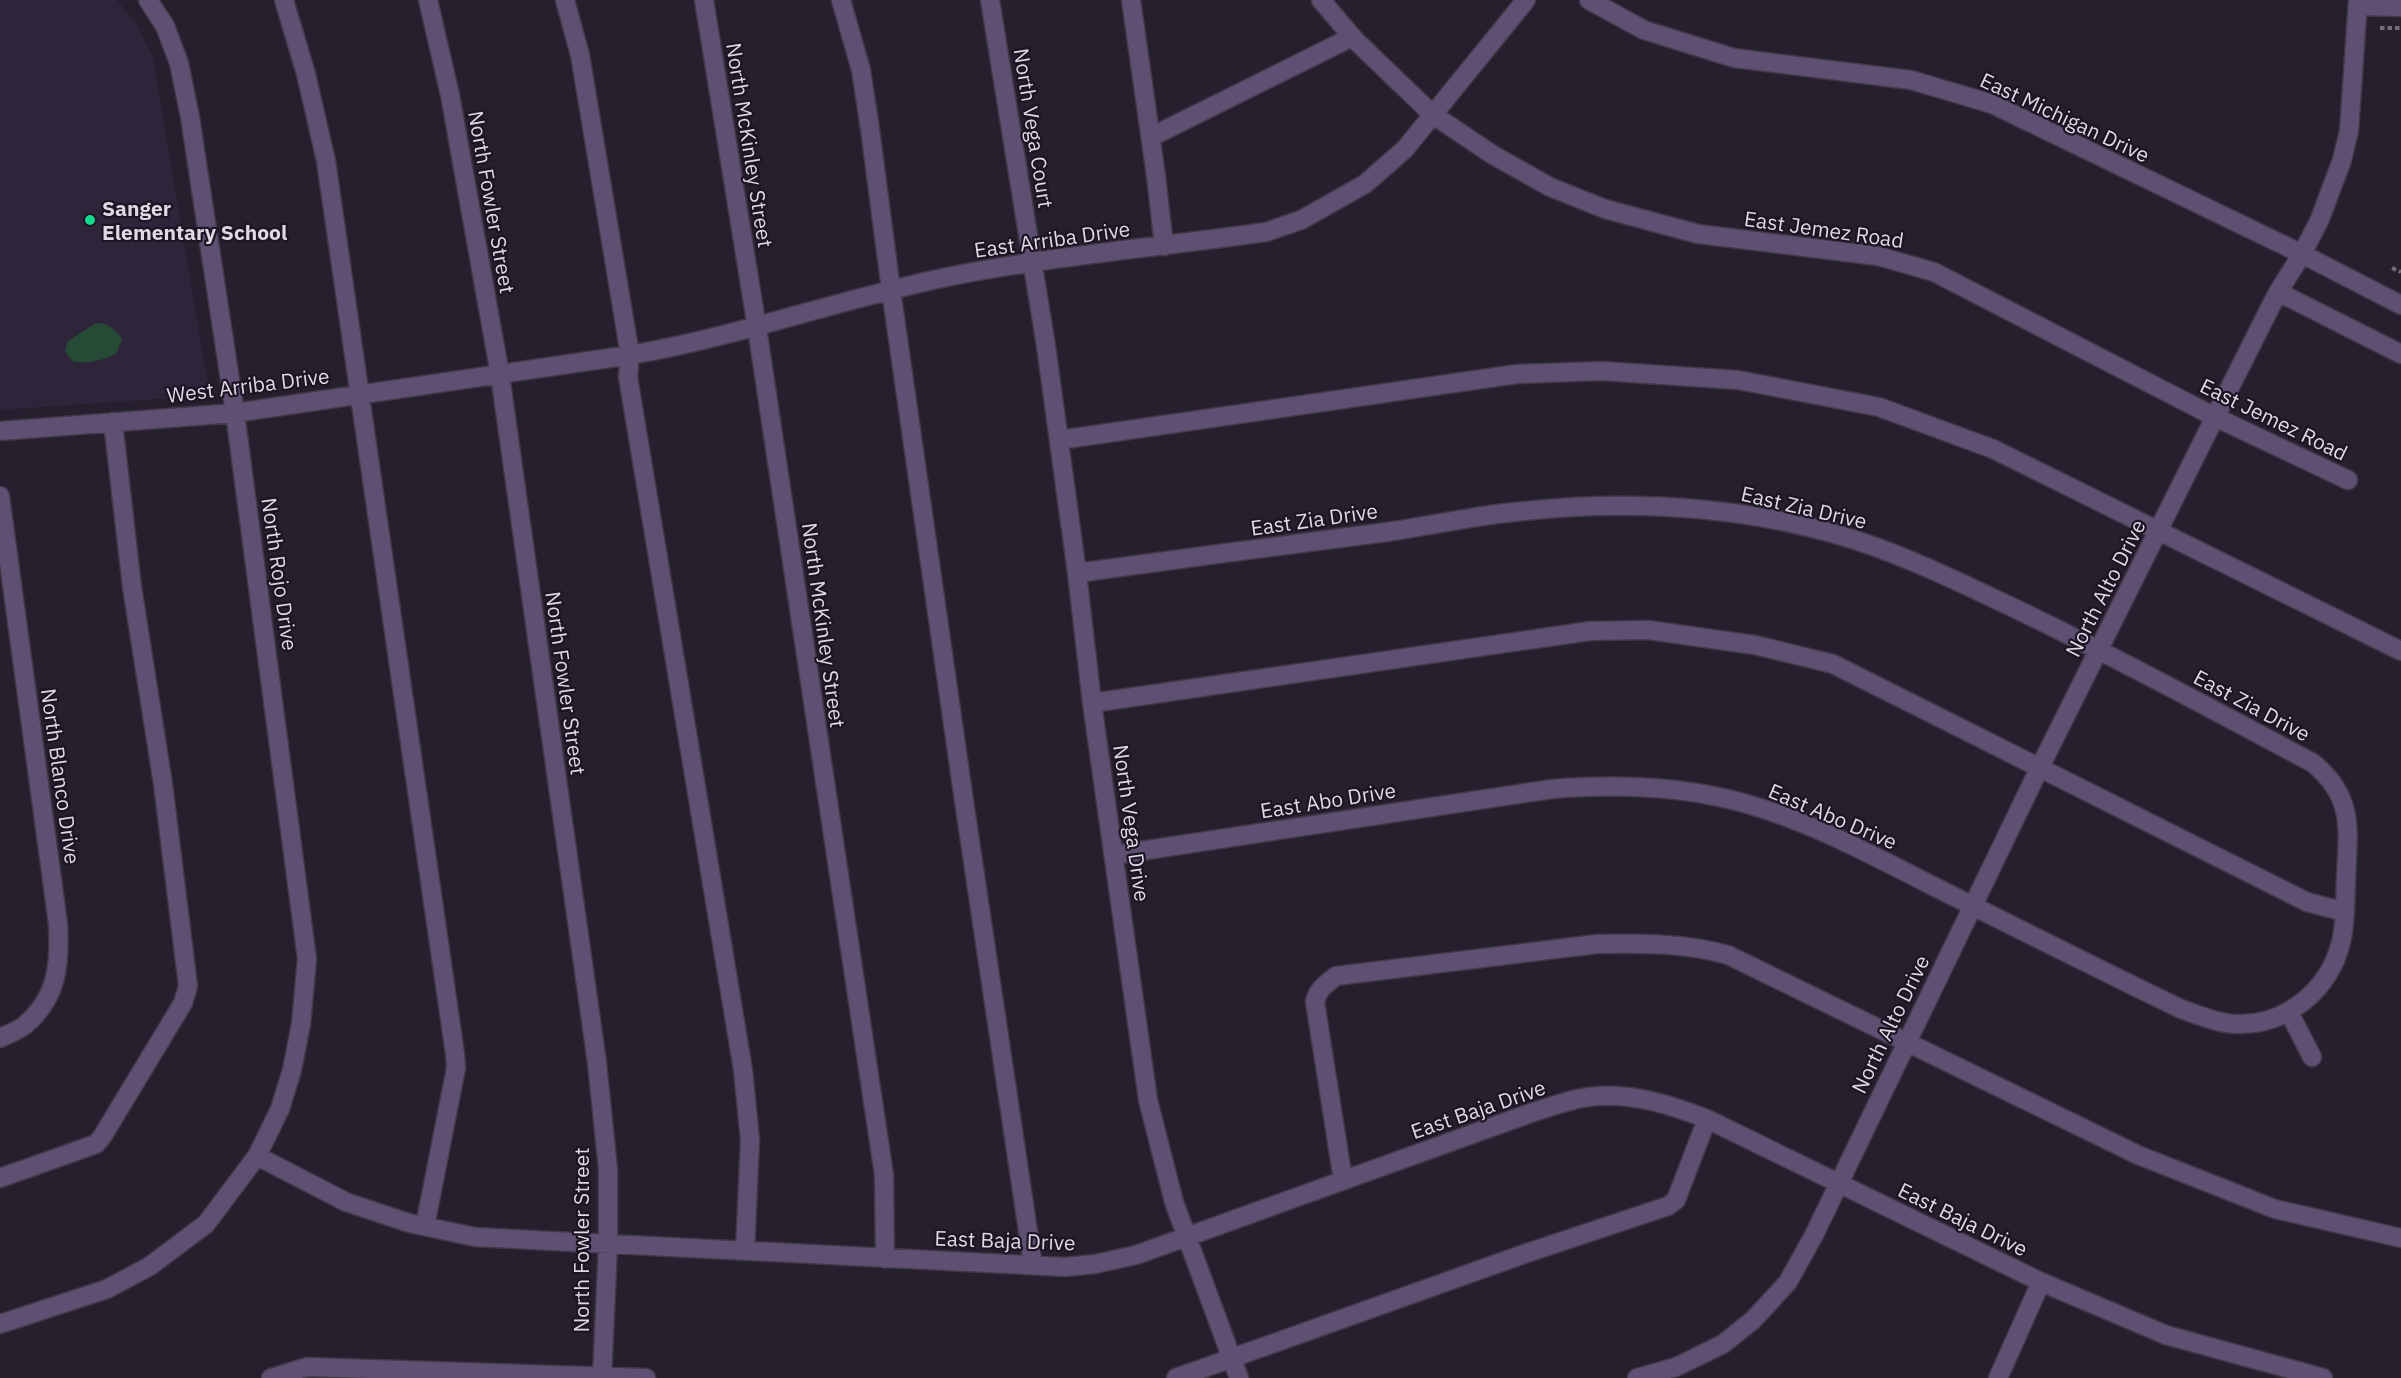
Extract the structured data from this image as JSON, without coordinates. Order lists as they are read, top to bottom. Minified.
{"streets":{"street":["East Michigan Drive","North Vega Court","North McKinley Street","North Fowler Street","East Jemez Road","East Arriba Drive","West Arriba Drive","East Zia Drive","North Rojo Drive","North Alto Drive","North Blanco Drive","East Abo Drive","North Vega Drive","East Baja Drive"]},"crossings":[["East Michigan Drive","North Alto Drive"],["North Vega Court","East Arriba Drive"],["North Vega Court","North Vega Drive"],["North McKinley Street","East Arriba Drive"],["North McKinley Street","East Baja Drive"],["North Fowler Street","East Arriba Drive"],["North Fowler Street","West Arriba Drive"],["North Fowler Street","East Baja Drive"],["East Jemez Road","East Arriba Drive"],["East Jemez Road","North Alto Drive"],["East Arriba Drive","West Arriba Drive"],["East Arriba Drive","North Vega Drive"],["West Arriba Drive","North Rojo Drive"],["East Zia Drive","North Alto Drive"],["East Zia Drive","East Abo Drive"],["East Zia Drive","North Vega Drive"],["North Rojo Drive","East Baja Drive"],["North Alto Drive","East Abo Drive"],["North Alto Drive","East Baja Drive"],["East Abo Drive","North Vega Drive"],["North Vega Drive","East Baja Drive"]],"places":["Sanger Elementary School"]}
